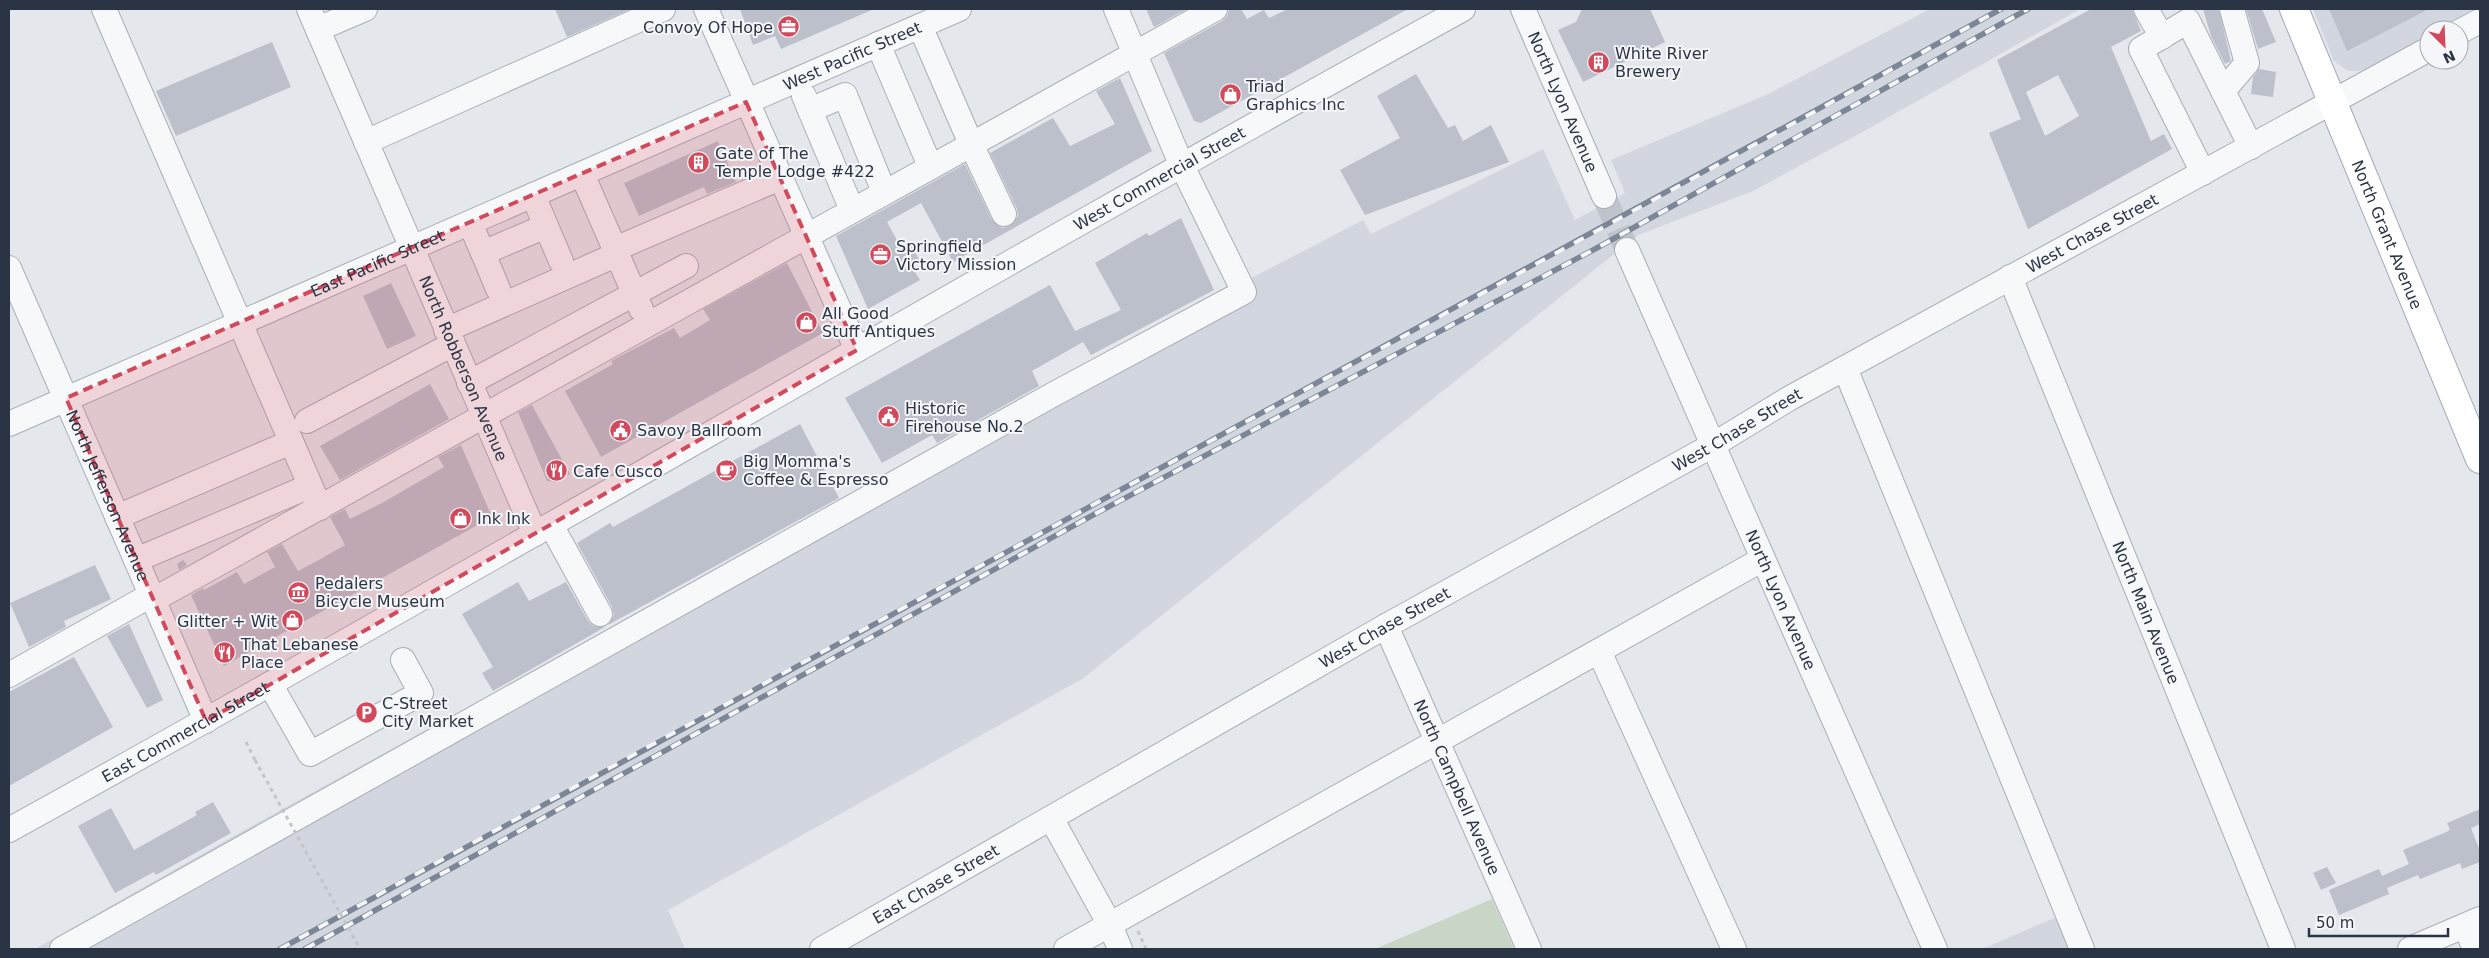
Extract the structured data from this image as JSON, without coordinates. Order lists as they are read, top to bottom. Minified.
{"streets":{"main road":["North Grant Avenue"],"street":["West Pacific Street","North Lyon Avenue","West Commercial Street","West Chase Street","East Pacific Street","North Robberson Avenue","North Jefferson Avenue","North Main Avenue","East Commercial Street","North Campbell Avenue","East Chase Street"]},"crossings":[["West Pacific Street","East Pacific Street"],["North Lyon Avenue","West Chase Street"],["West Commercial Street","East Commercial Street"],["West Chase Street","North Grant Avenue"],["West Chase Street","North Main Avenue"],["West Chase Street","North Campbell Avenue"],["West Chase Street","East Chase Street"],["East Pacific Street","North Robberson Avenue"],["East Pacific Street","North Jefferson Avenue"],["North Robberson Avenue","East Commercial Street"],["North Jefferson Avenue","East Commercial Street"]],"places":{"office":["Convoy Of Hope","Springfield Victory Mission"],"building":["White River Brewery","Gate of The Temple Lodge #422"],"shop":["Triad Graphics Inc","All Good Stuff Antiques","Ink Ink","Glitter + Wit"],"public building":["Historic Firehouse No.2","Savoy Ballroom"],"cafe":["Big Momma's Coffee & Espresso"],"restaurant":["Cafe Cusco","That Lebanese Place"],"museum":["Pedalers Bicycle Museum"],"parking":["C-Street City Market"]},"scale_bar":"50 m","north":"bottom right"}
